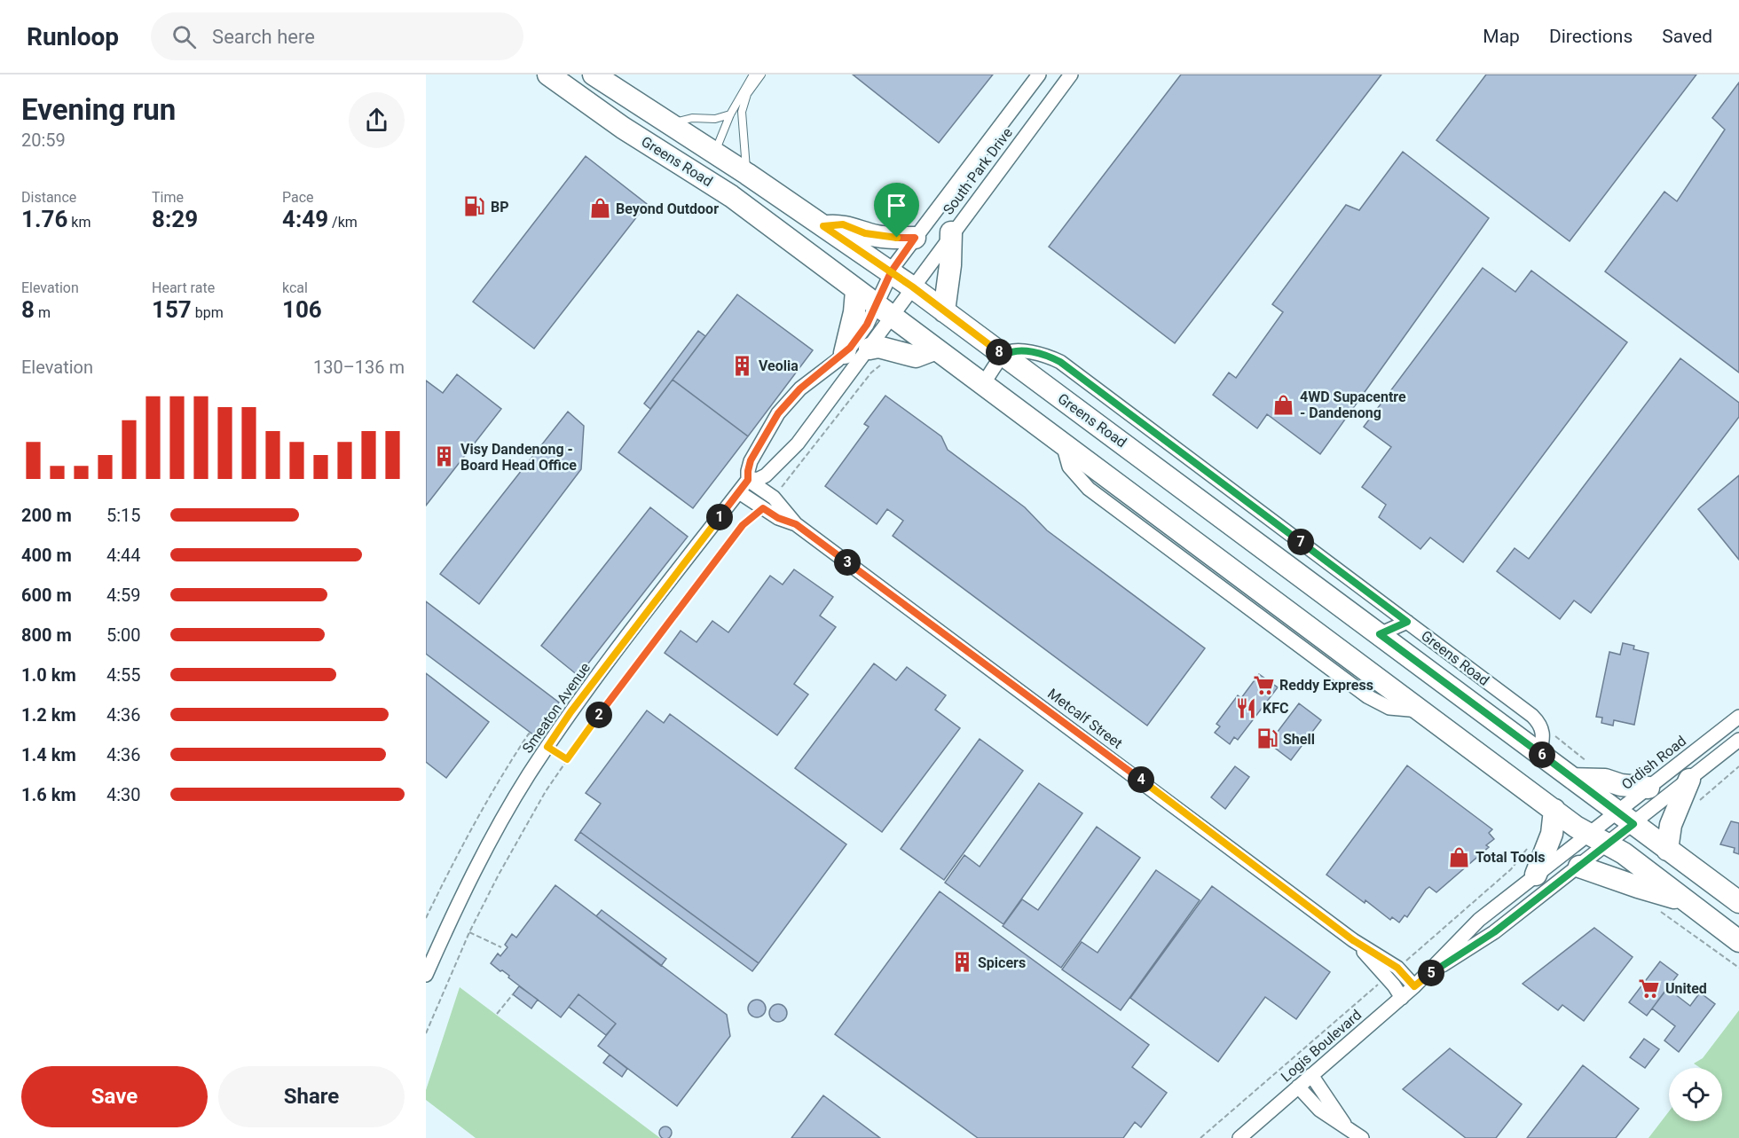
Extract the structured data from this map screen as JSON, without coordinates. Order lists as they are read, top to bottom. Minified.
{"streets":{"main road":["Greens Road"],"street":["South Park Drive","Smeaton Avenue","Metcalf Street","Ordish Road","Logis Boulevard"]},"crossings":[["Greens Road","South Park Drive"],["Greens Road","Smeaton Avenue"],["Greens Road","Ordish Road"],["Greens Road","Logis Boulevard"],["South Park Drive","Smeaton Avenue"],["Smeaton Avenue","Metcalf Street"],["Metcalf Street","Logis Boulevard"],["Ordish Road","Logis Boulevard"]],"places":{"fuel station":["BP","Shell"],"shop":["Beyond Outdoor","4WD Supacentre - Dandenong","Total Tools"],"building":["Veolia","Visy Dandenong - Board Head Office","Spicers"],"supermarket":["Reddy Express","United"],"restaurant":["KFC"]},"page":{"header":"Runloop","search":"Search here","nav":["Map","Directions","Saved"],"heading":["Evening run","20:59"],"stats":[["Distance","1.76 km"],["Time","8:29"],["Pace","4:49 /km"],["Elevation","8 m"],["Heart rate","157 bpm"],["kcal","106"]],"pins":["8","1","7","3","2","6","4","5"],"chart":["Elevation","130–136 m"],"list":[{"name":"200 m","note":"5:15"},{"name":"400 m","note":"4:44"},{"name":"600 m","note":"4:59"},{"name":"800 m","note":"5:00"},{"name":"1.0 km","note":"4:55"},{"name":"1.2 km","note":"4:36"},{"name":"1.4 km","note":"4:36"},{"name":"1.6 km","note":"4:30"}],"buttons":["Save","Share"]}}
